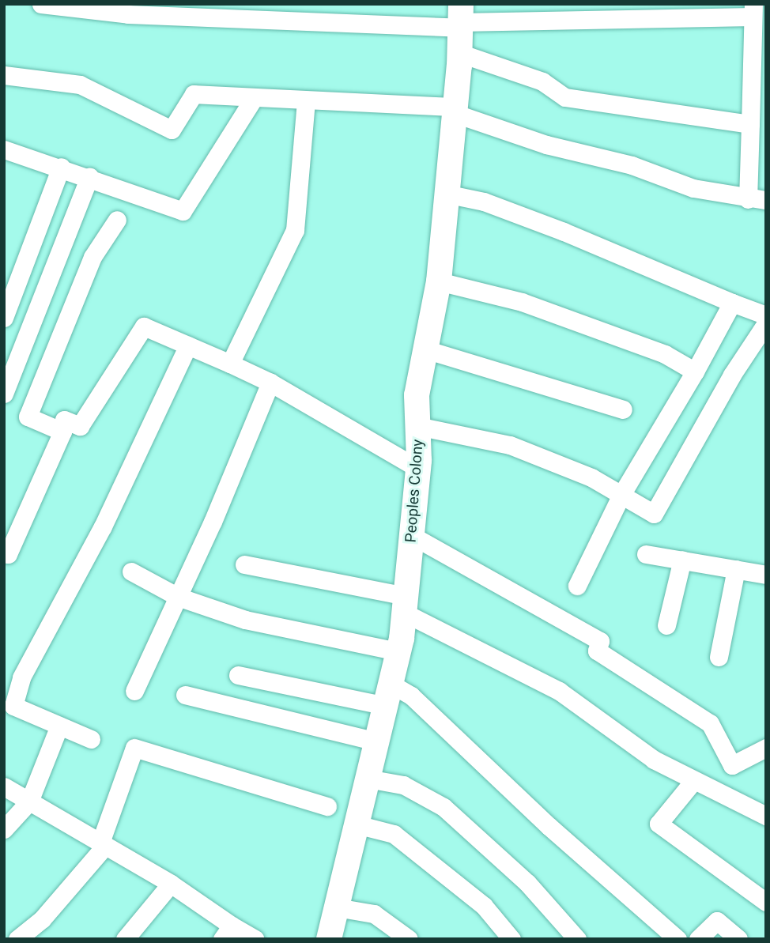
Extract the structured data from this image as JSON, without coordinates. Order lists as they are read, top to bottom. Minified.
{"streets":{"street":["Peoples Colony"]}}
